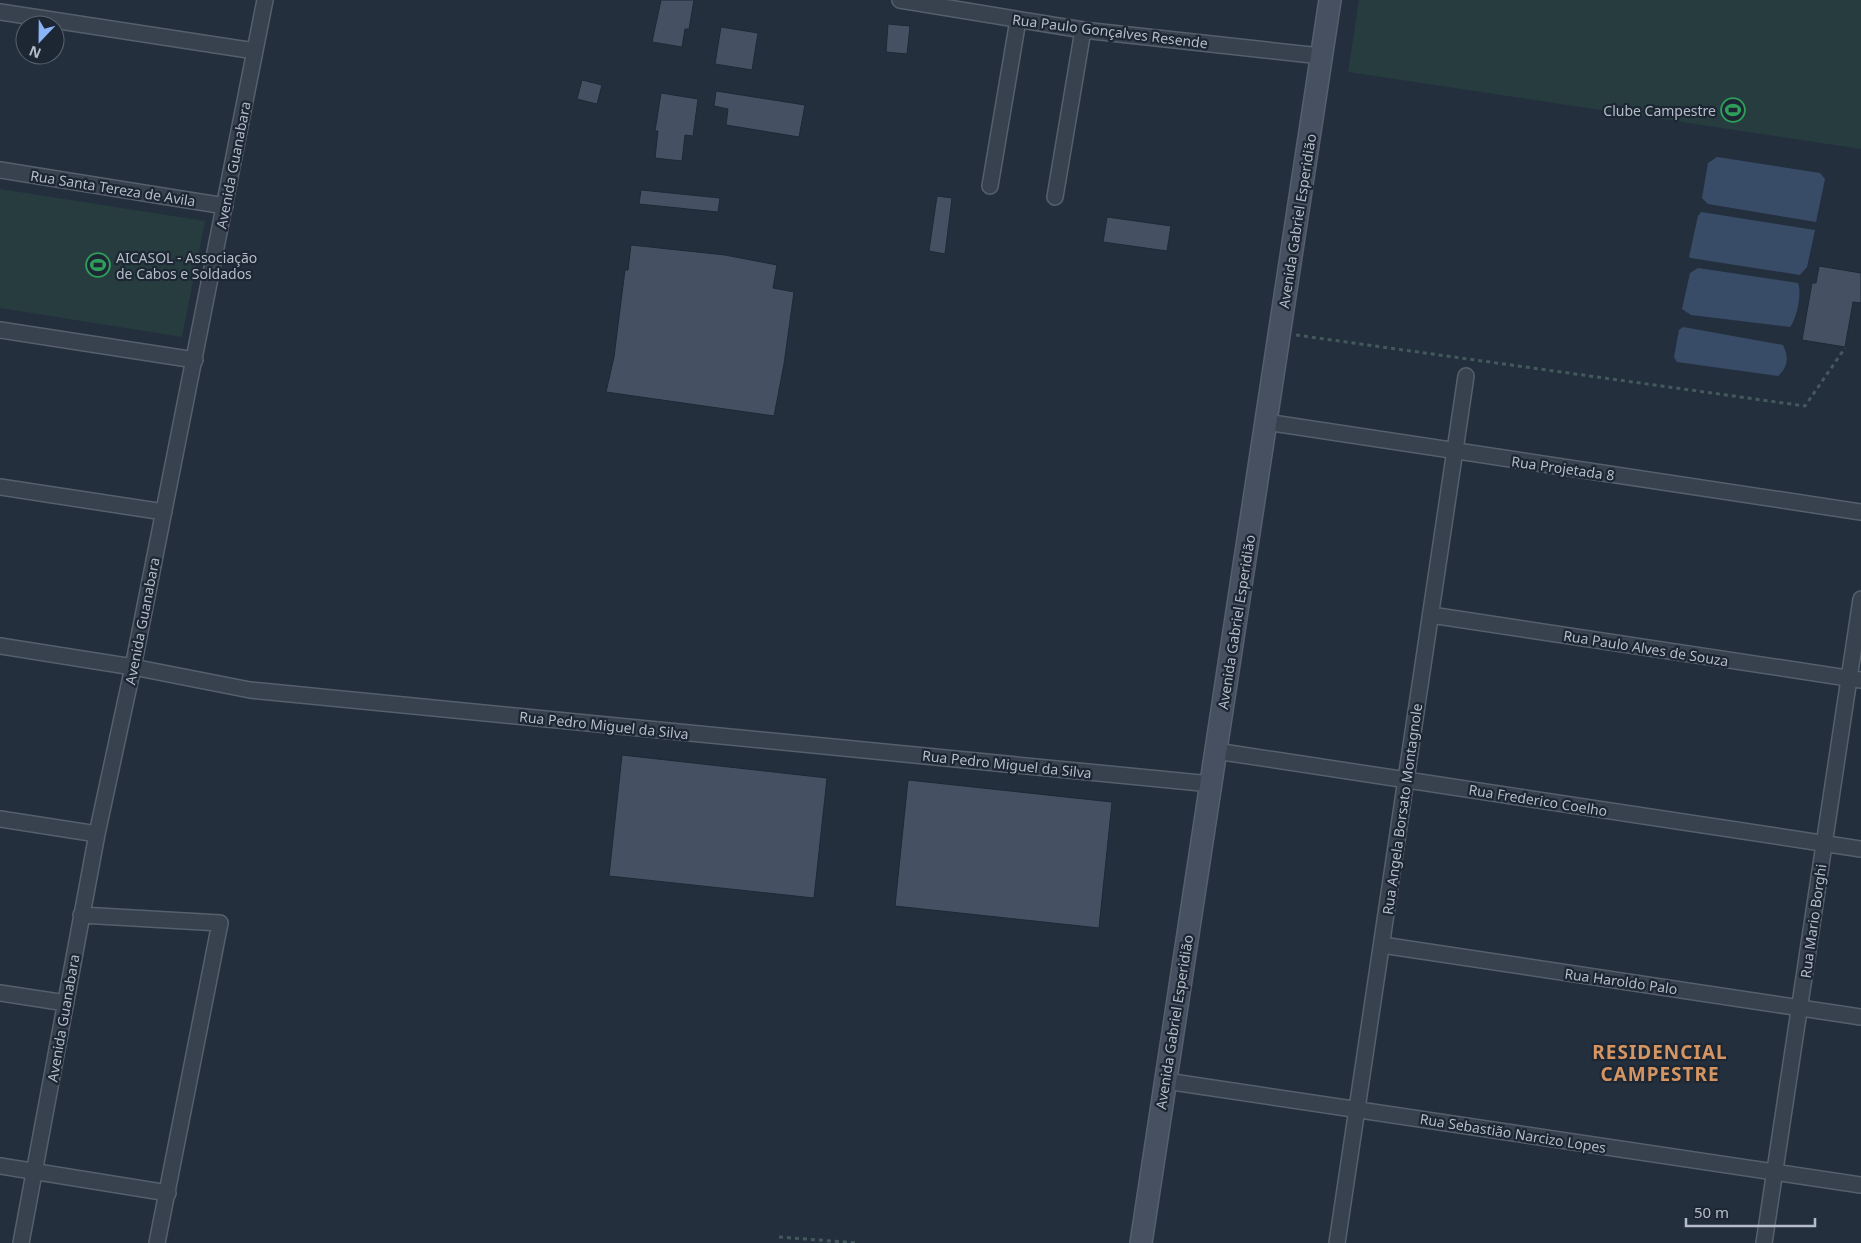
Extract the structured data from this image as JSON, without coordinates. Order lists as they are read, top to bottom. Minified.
{"streets":{"main road":["Avenida Gabriel Esperidião"],"street":["Rua Paulo Gonçalves Resende","Avenida Guanabara","Rua Santa Tereza de Avila","Rua Projetada 8","Rua Paulo Alves de Souza","Rua Pedro Miguel da Silva","Rua Frederico Coelho","Rua Angela Borsato Montagnole","Rua Mario Borghi","Rua Haroldo Palo","Rua Sebastião Narcizo Lopes"]},"crossings":[["Rua Paulo Gonçalves Resende","Avenida Gabriel Esperidião"],["Avenida Guanabara","Rua Santa Tereza de Avila"],["Avenida Guanabara","Rua Pedro Miguel da Silva"],["Avenida Gabriel Esperidião","Rua Projetada 8"],["Avenida Gabriel Esperidião","Rua Pedro Miguel da Silva"],["Avenida Gabriel Esperidião","Rua Frederico Coelho"],["Avenida Gabriel Esperidião","Rua Sebastião Narcizo Lopes"],["Rua Projetada 8","Rua Angela Borsato Montagnole"],["Rua Paulo Alves de Souza","Rua Angela Borsato Montagnole"],["Rua Paulo Alves de Souza","Rua Mario Borghi"],["Rua Frederico Coelho","Rua Angela Borsato Montagnole"],["Rua Frederico Coelho","Rua Mario Borghi"],["Rua Angela Borsato Montagnole","Rua Haroldo Palo"],["Rua Angela Borsato Montagnole","Rua Sebastião Narcizo Lopes"],["Rua Mario Borghi","Rua Haroldo Palo"],["Rua Mario Borghi","Rua Sebastião Narcizo Lopes"]],"districts":["RESIDENCIAL CAMPESTRE"],"places":{"sports":["Clube Campestre","AICASOL - Associação de Cabos e Soldados"]},"scale_bar":"50 m","north":"bottom"}
